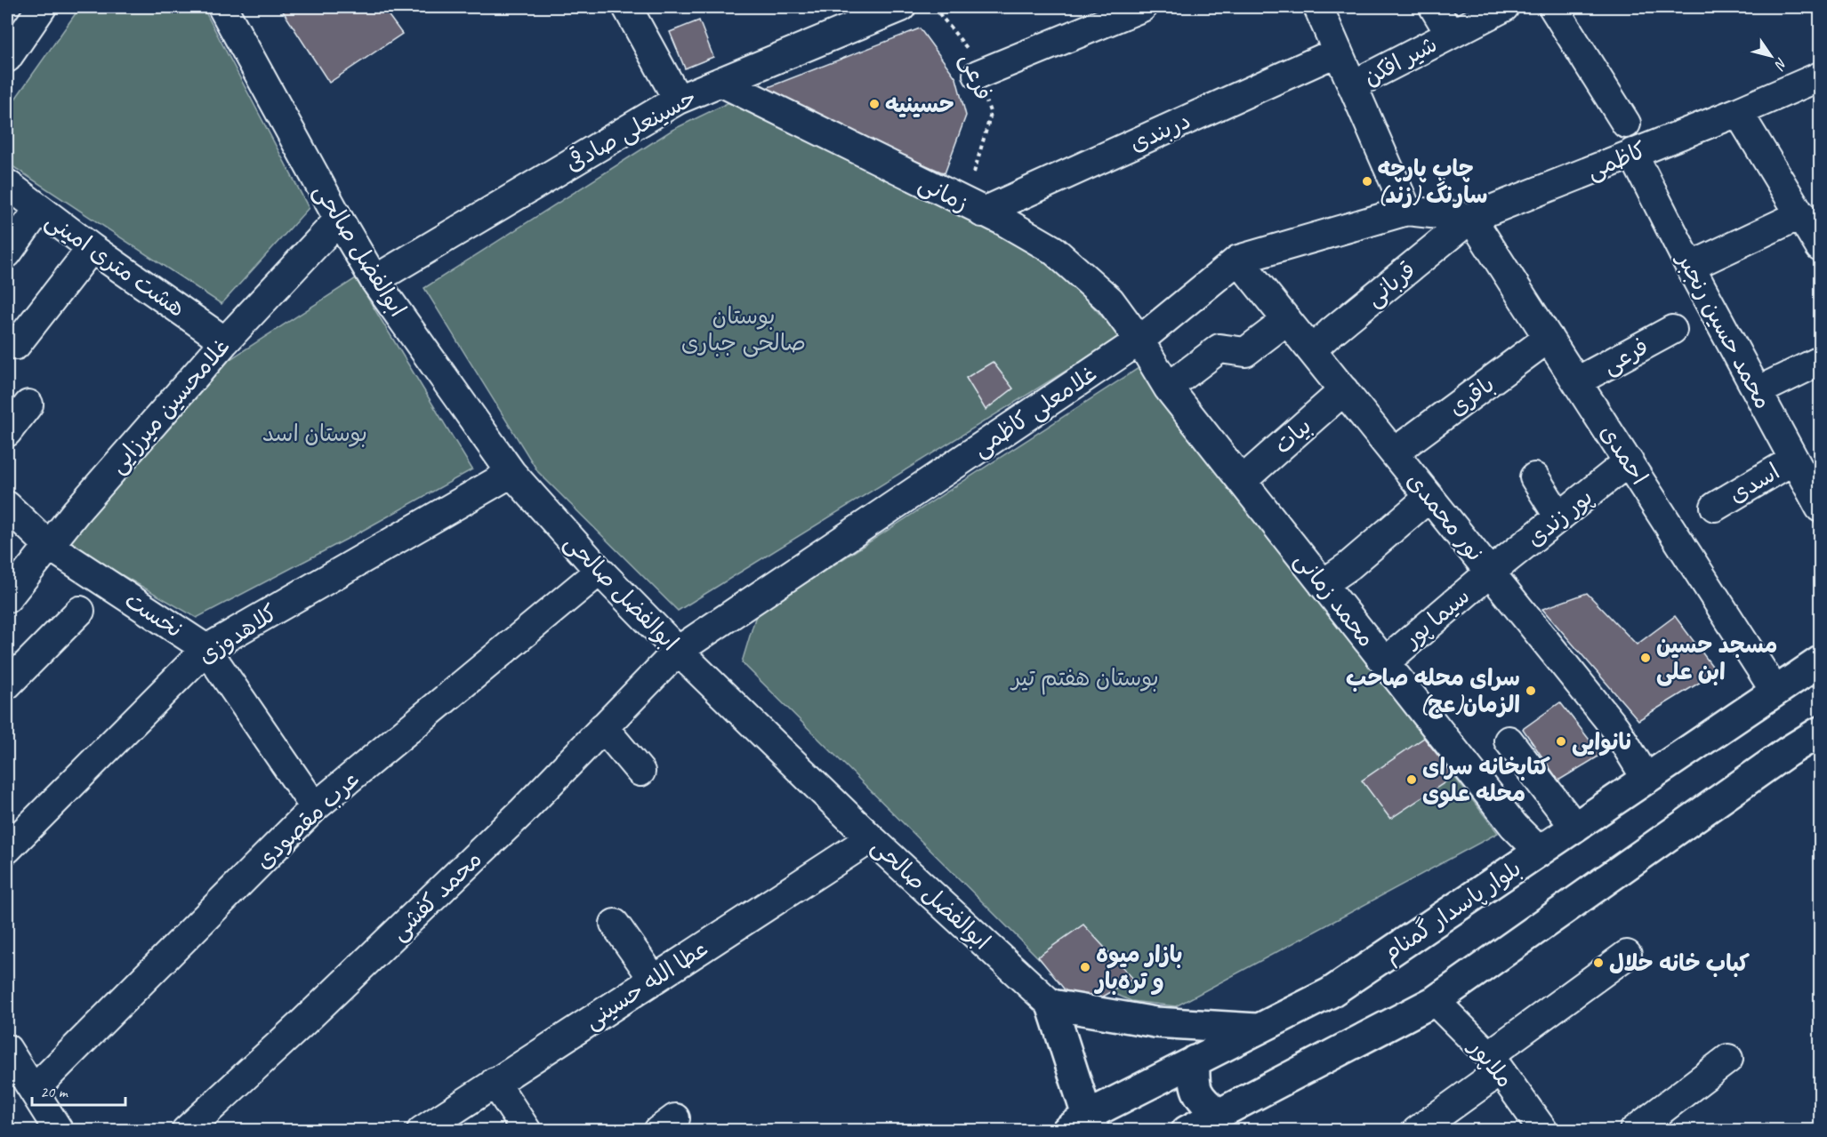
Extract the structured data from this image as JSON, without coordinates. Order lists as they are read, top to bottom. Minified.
{"streets":{"main road":["ابوالفضل صالحی","بلوار پاسدار گمنام"],"street":["شیر افکن","فرعی","حسینعلی صادقی","دربندی","کاظمی","زمانی","هشت متری امینی","قربانی","محمد حسین رنجبر","باقری","غلامحسین میرزایی","غلامعلی کاظمی","بیات","احمدی","اسدی","نور محمدی","پور زندی","محمد زمانی","نخست","سیما پور","کلاهدوزی","عرب مقصودی","محمد کفشی","عطا الله حسینی","ملاپور"]},"crossings":[["فرعی","دربندی"],["فرعی","زمانی"],["فرعی","احمدی"],["حسینعلی صادقی","زمانی"],["حسینعلی صادقی","ابوالفضل صالحی"],["دربندی","زمانی"],["کاظمی","قربانی"],["کاظمی","محمد حسین رنجبر"],["کاظمی","غلامعلی کاظمی"],["کاظمی","احمدی"],["زمانی","غلامعلی کاظمی"],["زمانی","محمد زمانی"],["ابوالفضل صالحی","غلامحسین میرزایی"],["ابوالفضل صالحی","غلامعلی کاظمی"],["ابوالفضل صالحی","کلاهدوزی"],["ابوالفضل صالحی","عرب مقصودی"],["ابوالفضل صالحی","محمد کفشی"],["ابوالفضل صالحی","بلوار پاسدار گمنام"],["ابوالفضل صالحی","عطا الله حسینی"],["هشت متری امینی","غلامحسین میرزایی"],["قربانی","احمدی"],["قربانی","نور محمدی"],["محمد حسین رنجبر","اسدی"],["باقری","احمدی"],["باقری","نور محمدی"],["غلامحسین میرزایی","نخست"],["غلامعلی کاظمی","نور محمدی"],["غلامعلی کاظمی","محمد زمانی"],["غلامعلی کاظمی","محمد کفشی"],["بیات","نور محمدی"],["بیات","محمد زمانی"],["احمدی","پور زندی"],["احمدی","بلوار پاسدار گمنام"],["نور محمدی","پور زندی"],["نور محمدی","سیما پور"],["نور محمدی","بلوار پاسدار گمنام"],["پور زندی","سیما پور"],["محمد زمانی","سیما پور"],["محمد زمانی","بلوار پاسدار گمنام"],["نخست","کلاهدوزی"],["نخست","عرب مقصودی"]],"parks":["بوستان صالحی جباری","بوستان اسد","بوستان هفتم تیر"],"places":["حسینیه","چاپ پارچه سارنگ (زند)","مسجد حسین ابن علی","سرای محله صاحب الزمان(عج)","نانوایی","کتابخانه سرای محله علوی","کباب خانه حلال","بازار میوه و تره‌بار"],"scale_bar":"20 m","north":"bottom right"}
